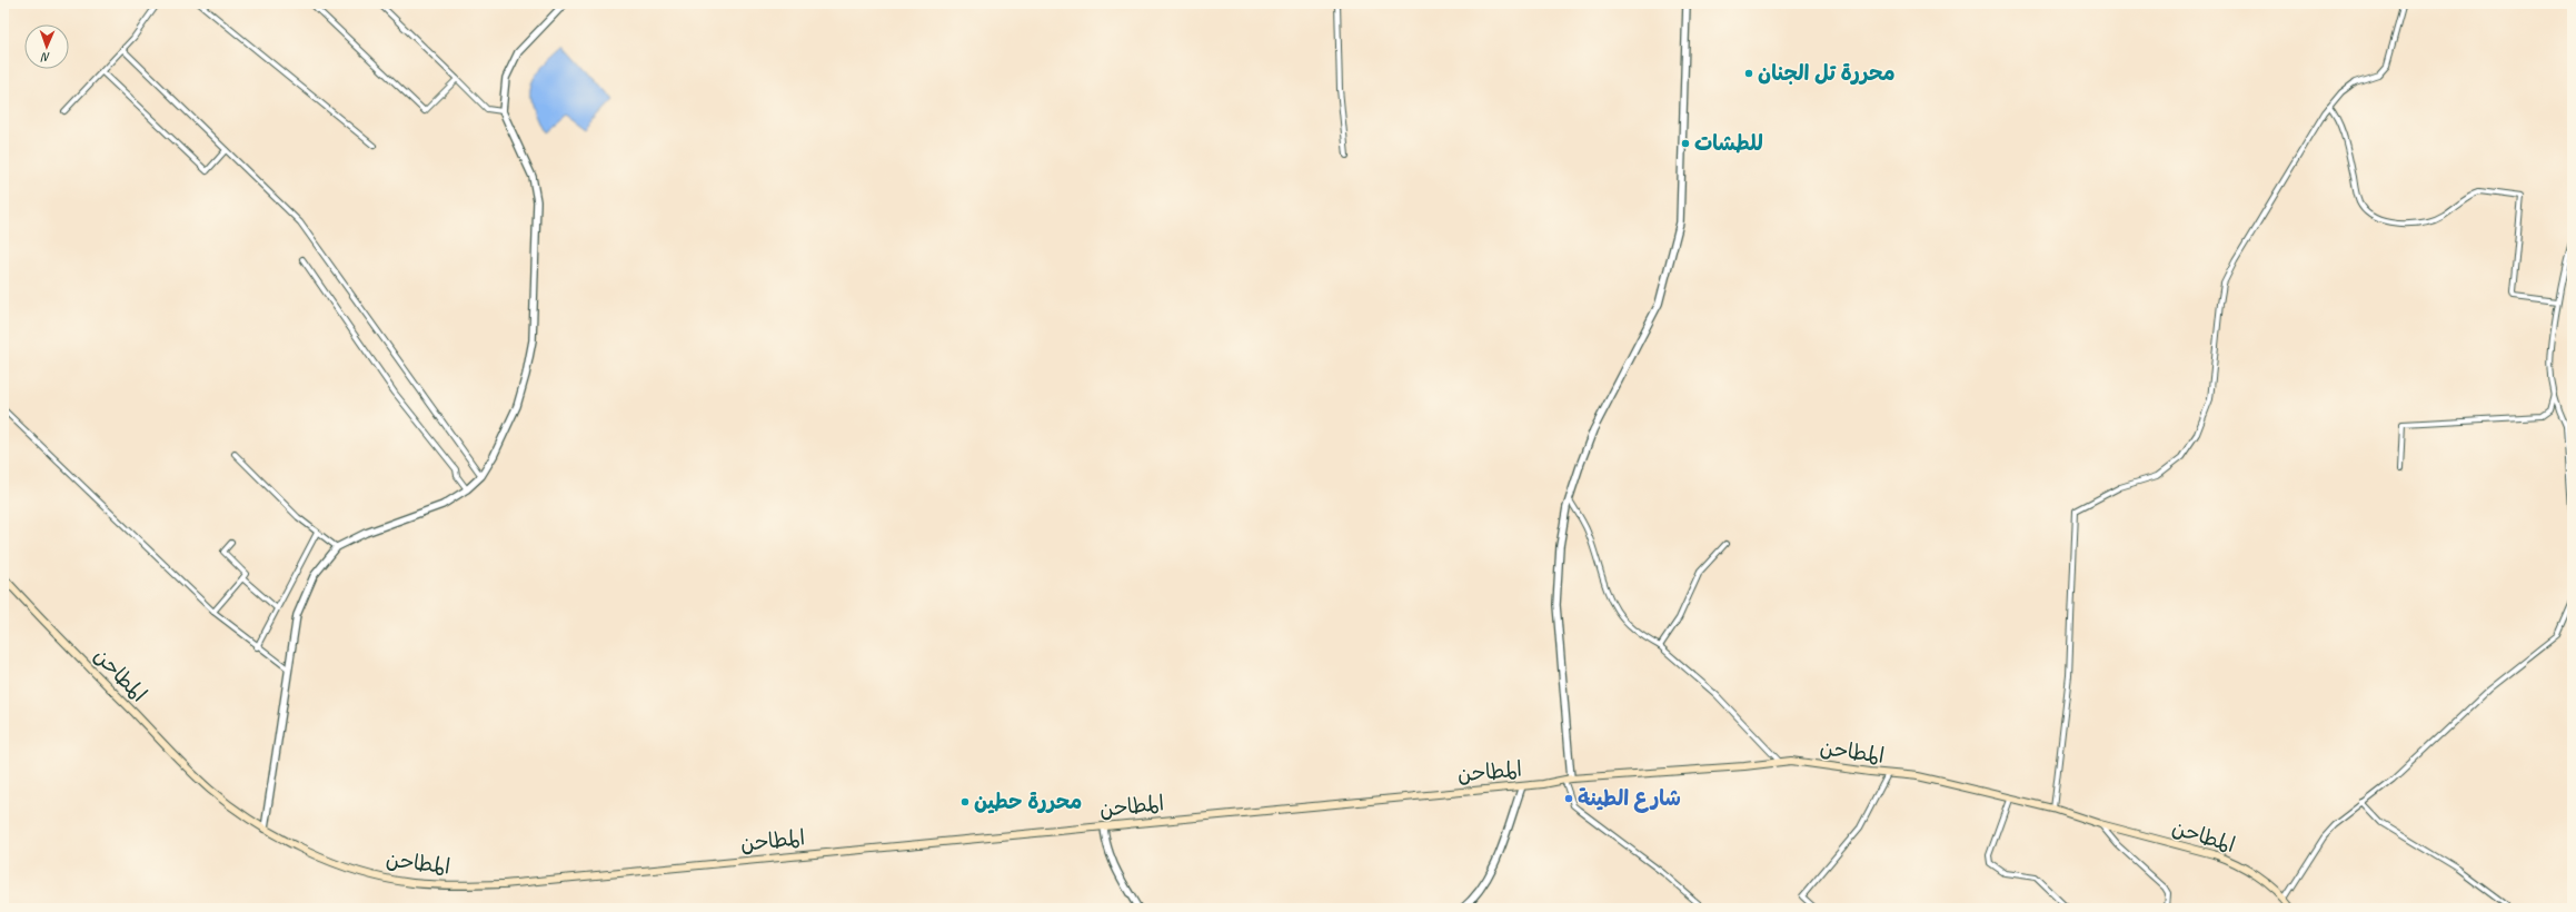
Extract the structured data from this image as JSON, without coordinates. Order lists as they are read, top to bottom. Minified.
{"streets":{"main road":["المطاحن"]},"places":["محررة تل الجنان","للطشات","شارع الطينة","محررة حطين"],"north":"bottom"}
